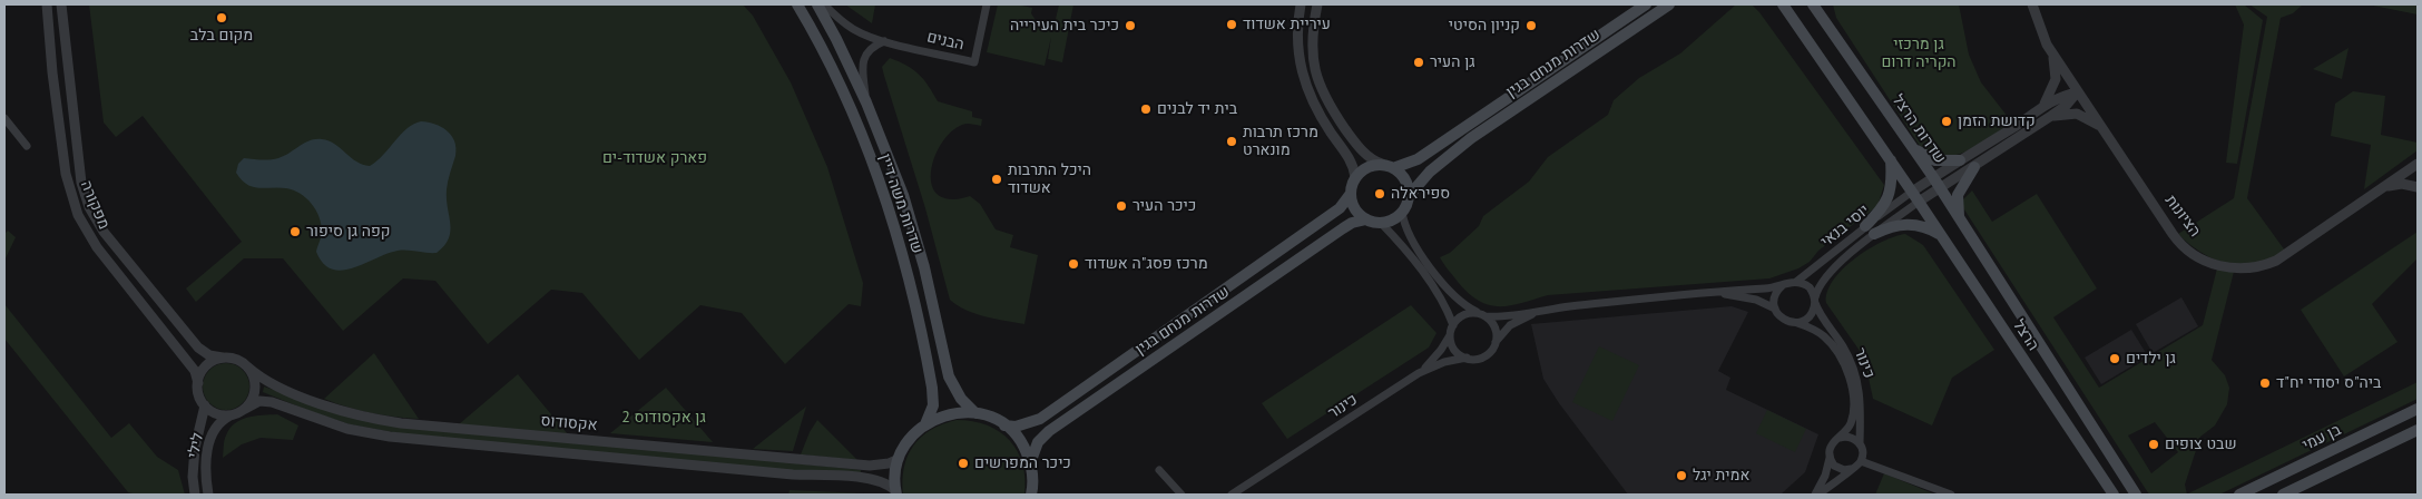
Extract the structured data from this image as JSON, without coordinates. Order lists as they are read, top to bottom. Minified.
{"streets":{"main road":["שדרות מנחם בגין","שדרות הרצל","שדרות משה דיין","הרצל","בן עמי"],"street":["הבנים","מפקורה","הציונות","יוסי בנאי","כינור","אקסודוס","לילי"]},"crossings":[["שדרות הרצל","הרצל"],["מפקורה","אקסודוס"],["מפקורה","לילי"],["יוסי בנאי","הרצל"],["יוסי בנאי","כינור"],["אקסודוס","לילי"]],"parks":["גן מרכזי הקריה דרום","פארק אשדוד-ים","גן אקסודוס 2"],"places":["מקום בלב","עיריית אשדוד","כיכר בית העירייה","קניון הסיטי","גן העיר","בית יד לבנים","קדושת הזמן","מרכז תרבות מונארט","היכל התרבות אשדוד","ספיראלה","כיכר העיר","קפה גן סיפור","מרכז פסג\"ה אשדוד","גן ילדים","ביה\"ס יסודי יח\"ד","שבט צופים","כיכר המפרשים","אמית יגל"]}
